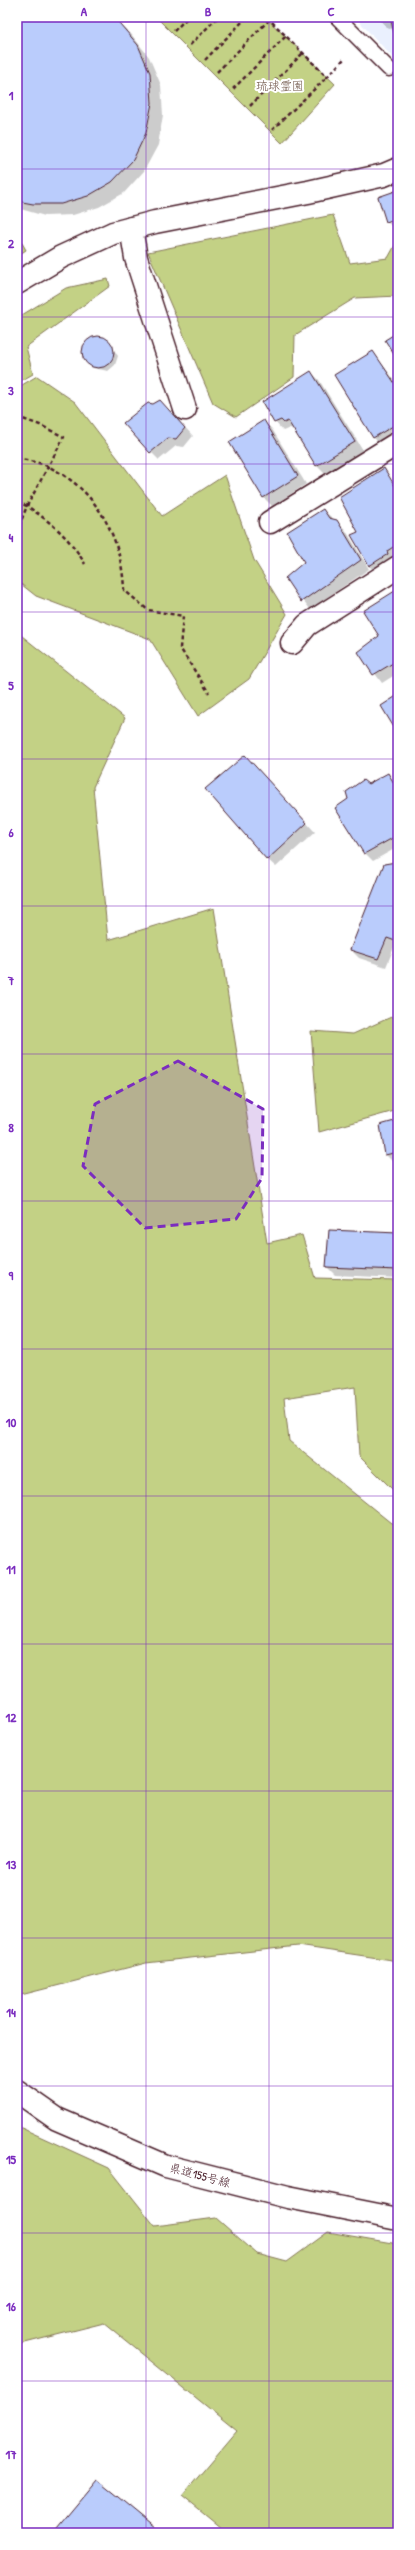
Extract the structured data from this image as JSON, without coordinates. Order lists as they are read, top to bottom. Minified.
{"streets":{"street":["県道155号線"]},"parks":["琉球霊園"],"grid":{"columns":["A","B","C"],"rows":["1","2","3","4","5","6","7","8","9","10","11","12","13","14","15","16","17"]}}
